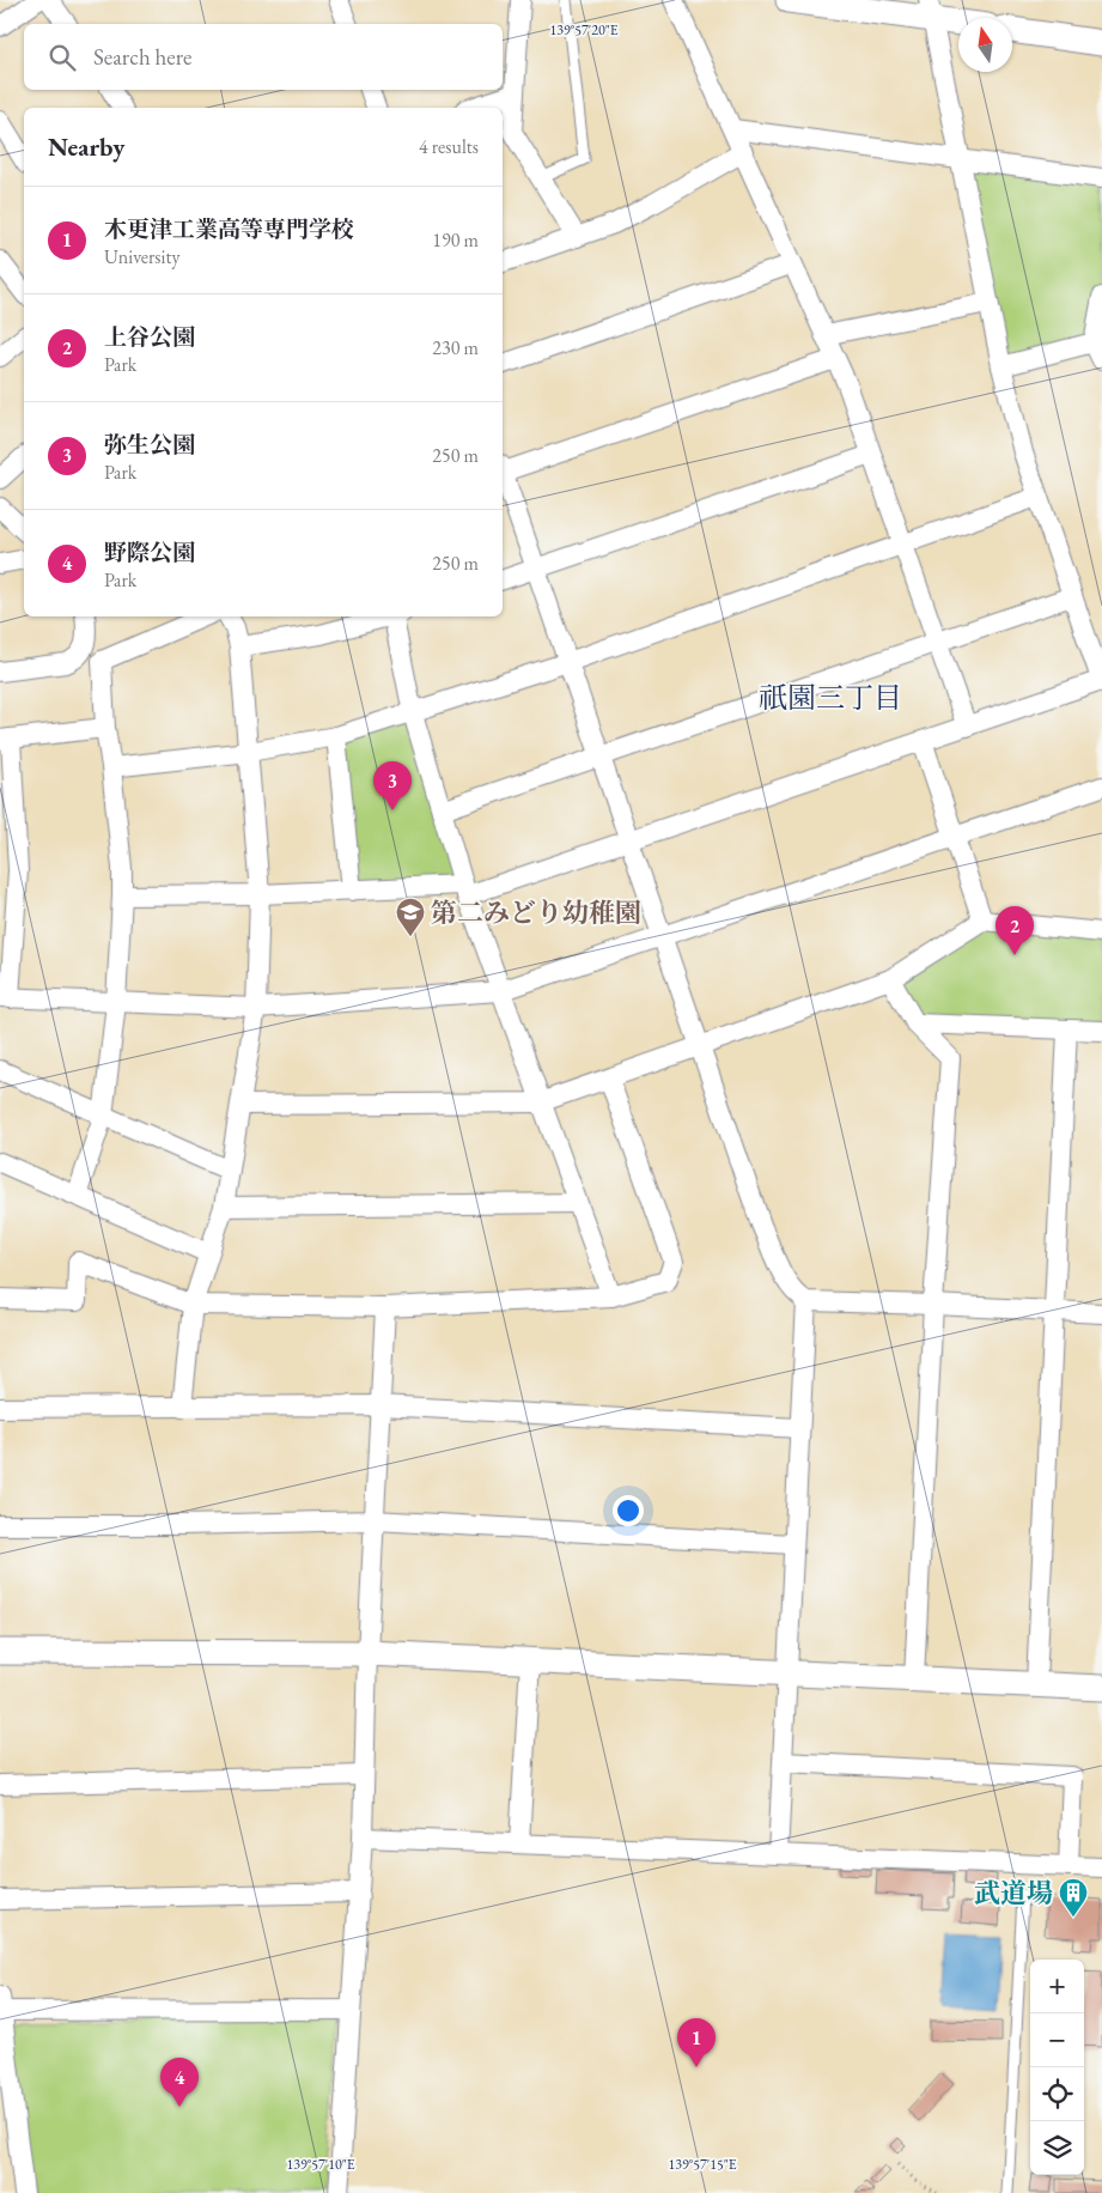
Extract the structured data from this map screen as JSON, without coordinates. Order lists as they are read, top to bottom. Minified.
{"districts":["祇園三丁目"],"places":{"school or university":["第二みどり幼稚園"],"building":["武道場"]},"north":"top","page":{"search":"Search here","heading":["Nearby","4 results"],"list":[{"mark":"1","name":"木更津工業高等専門学校","note":"University","value":"190 m"},{"mark":"2","name":"上谷公園","note":"Park","value":"230 m"},{"mark":"3","name":"弥生公園","note":"Park","value":"250 m"},{"mark":"4","name":"野際公園","note":"Park","value":"250 m"}],"pins":["3","2","1","4"],"map_buttons":["+","−"]},"coordinates":["139°57'20\"E","139°57'10\"E","139°57'15\"E"]}
